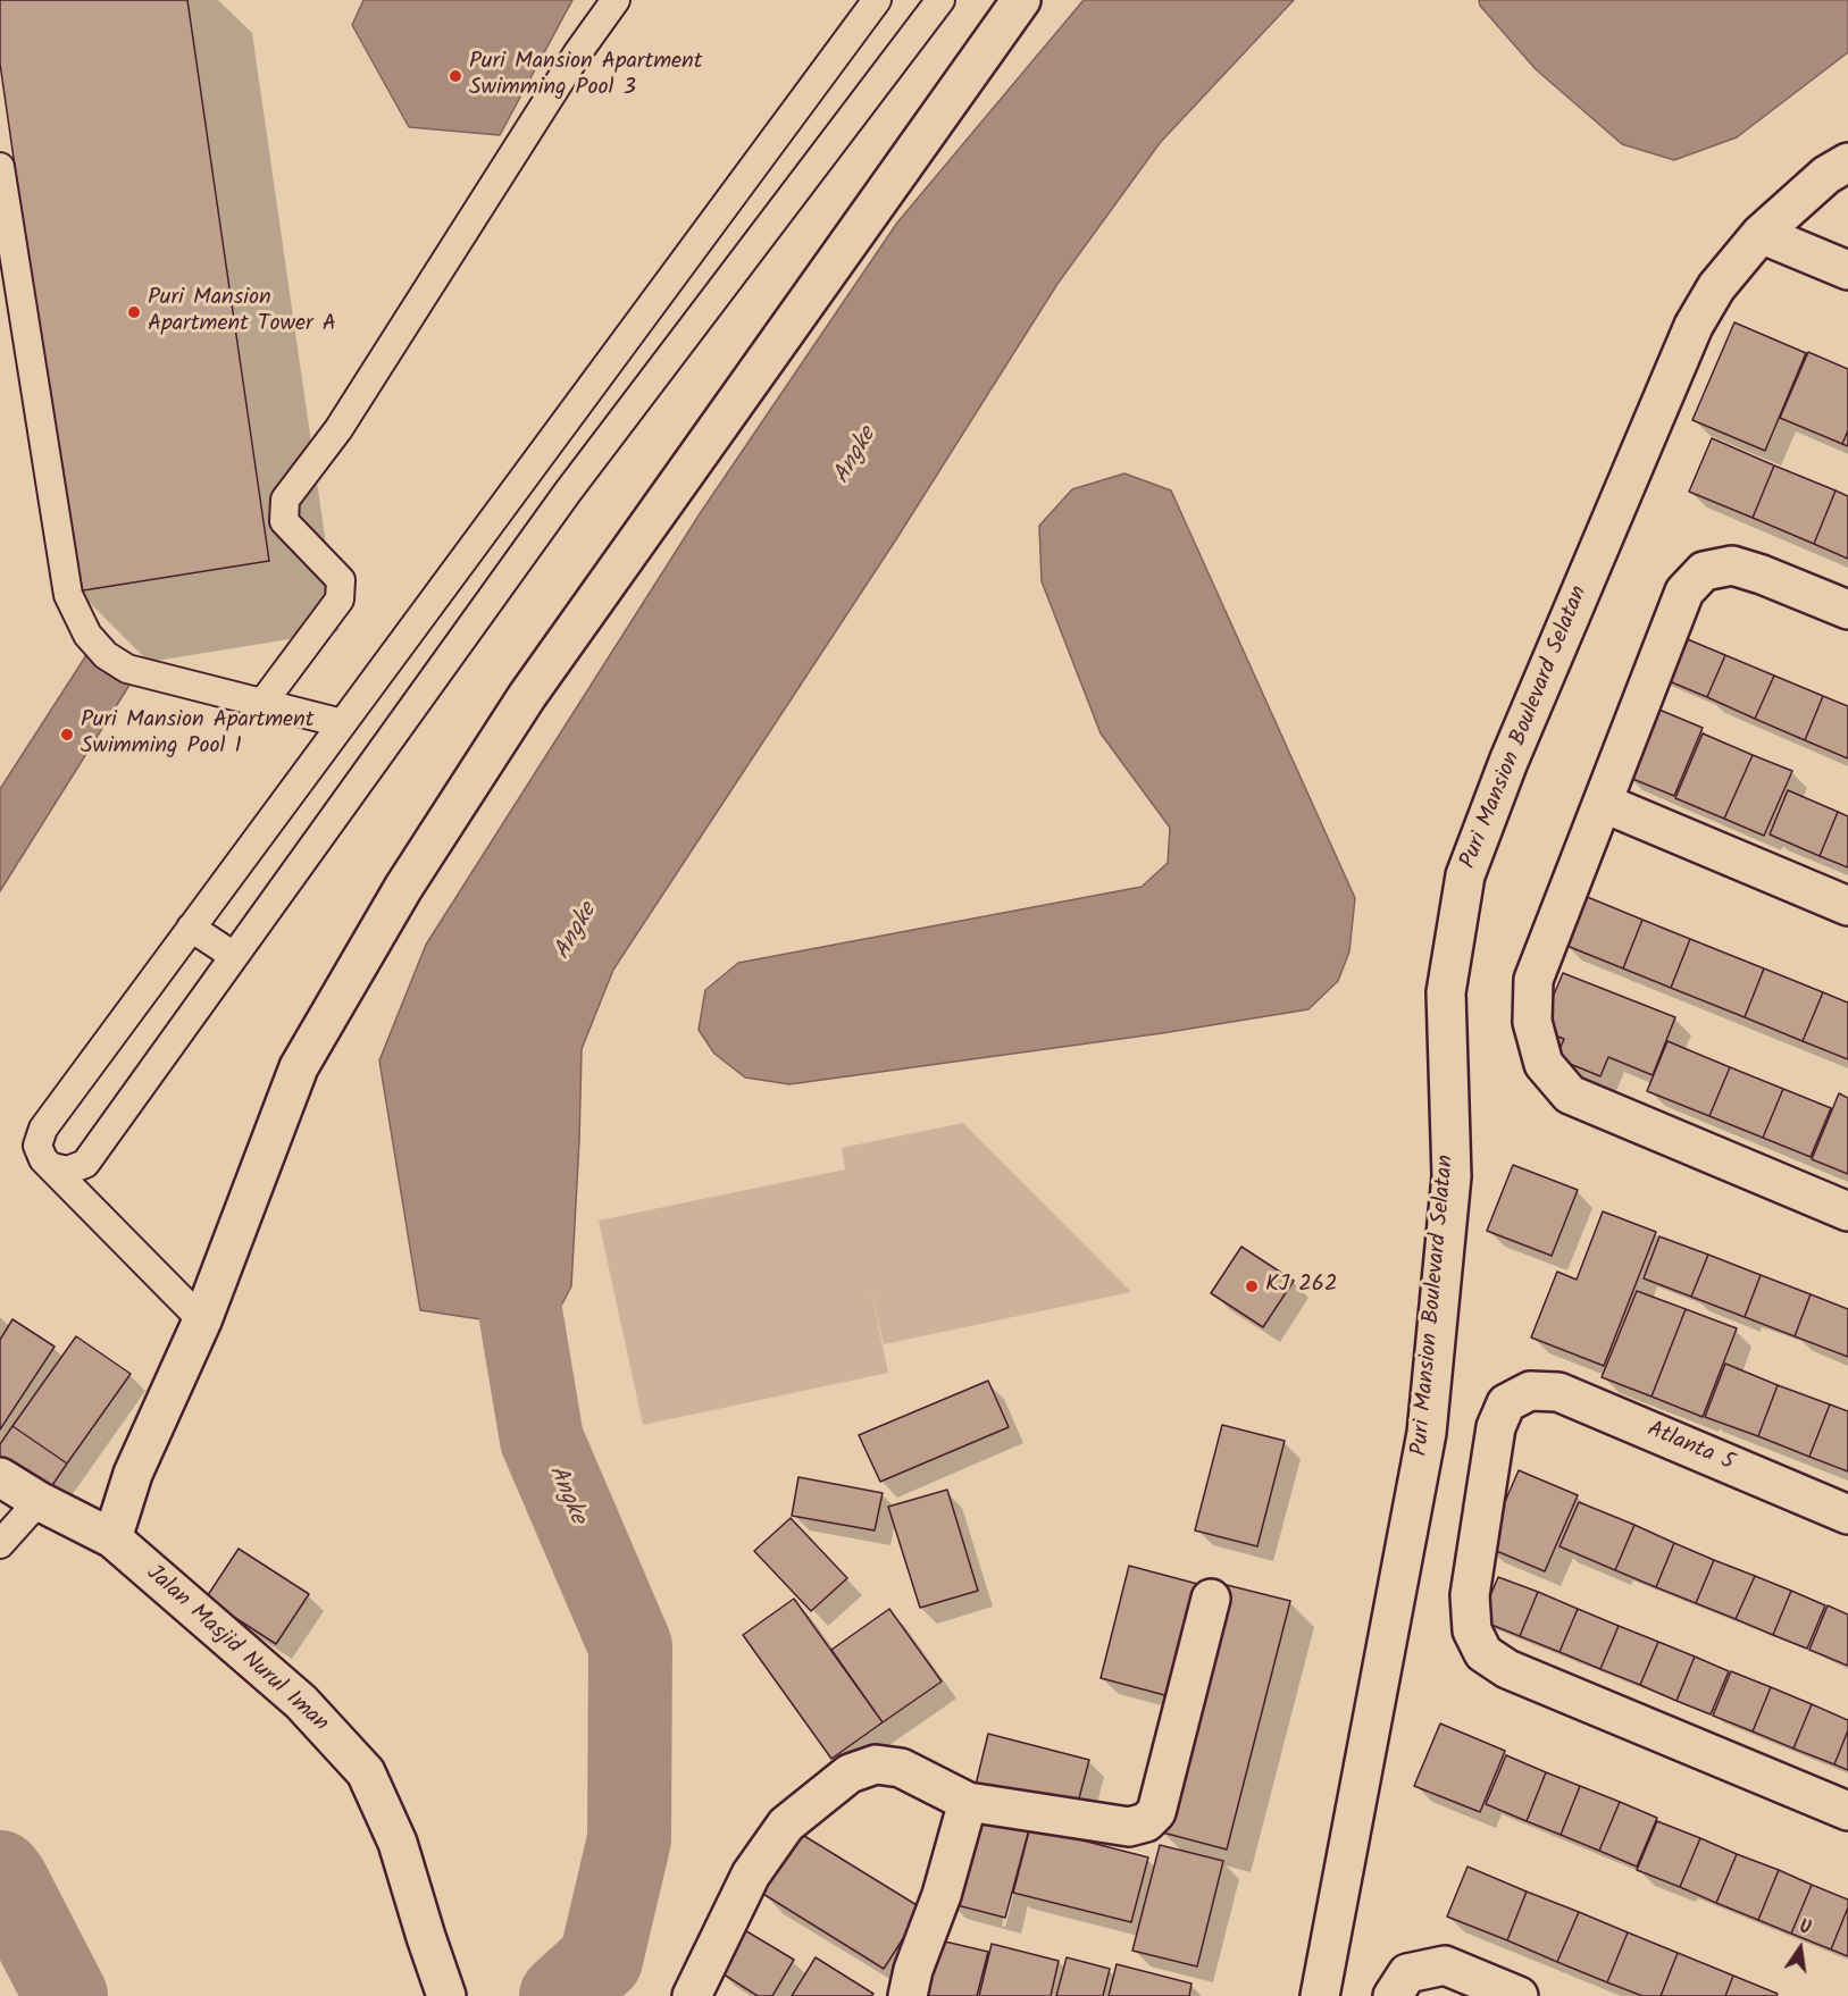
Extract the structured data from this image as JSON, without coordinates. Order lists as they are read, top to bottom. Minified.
{"streets":{"street":["Puri Mansion Boulevard Selatan","Atlanta 5","Jalan Masjid Nurul Iman"]},"water":["Angke"],"places":["Puri Mansion Apartment Swimming Pool 3","Puri Mansion Apartment Tower A","Puri Mansion Apartment Swimming Pool 1","KJ 262"],"north":"top"}
